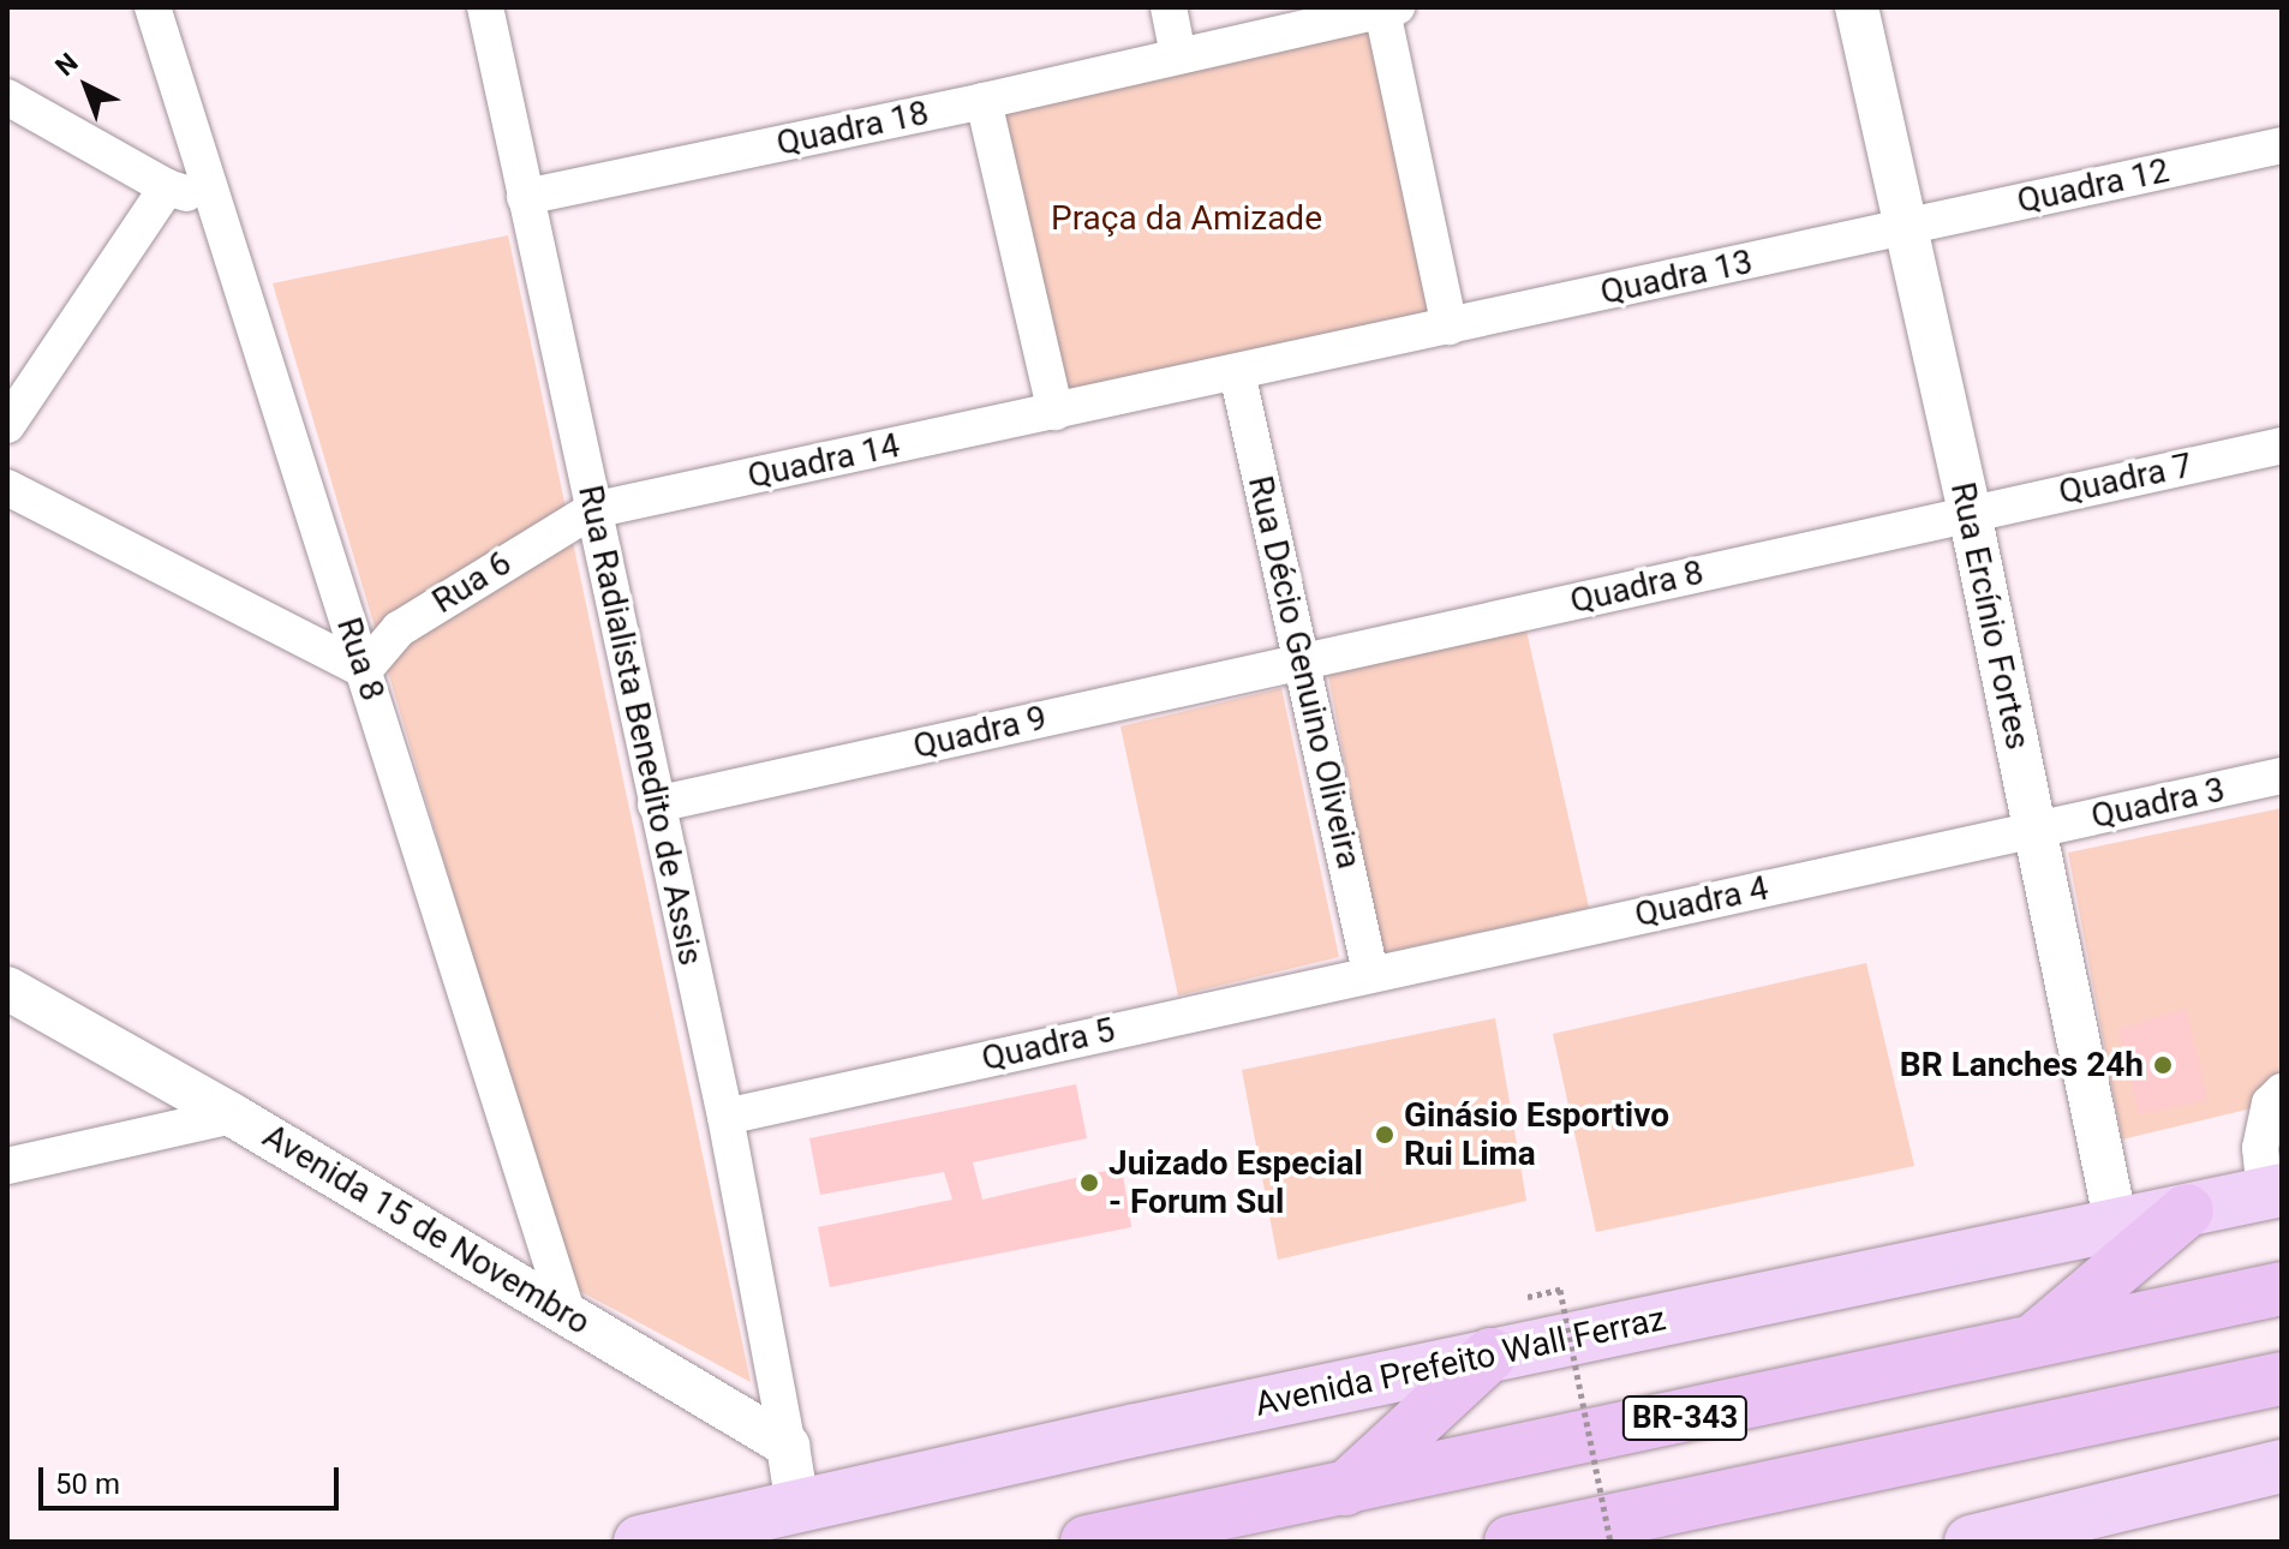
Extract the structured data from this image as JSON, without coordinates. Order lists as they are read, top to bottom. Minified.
{"streets":{"highway":["BR-343"],"main road":["Avenida Prefeito Wall Ferraz"],"street":["Quadra 18","Quadra 12","Quadra 13","Quadra 14","Quadra 7","Rua 6","Quadra 8","Rua Ercínio Fortes","Rua 8","Rua Décio Genuino Oliveira","Rua Radialista Benedito de Assis","Quadra 9","Quadra 3","Quadra 4","Quadra 5","Avenida 15 de Novembro"]},"crossings":[["Quadra 18","Rua Radialista Benedito de Assis"],["Quadra 12","Quadra 13"],["Quadra 12","Rua Ercínio Fortes"],["Quadra 13","Quadra 14"],["Quadra 13","Rua Ercínio Fortes"],["Quadra 13","Rua Décio Genuino Oliveira"],["Quadra 14","Rua 6"],["Quadra 14","Rua Décio Genuino Oliveira"],["Quadra 14","Rua Radialista Benedito de Assis"],["Quadra 7","Quadra 8"],["Quadra 7","Rua Ercínio Fortes"],["Rua 6","Rua 8"],["Rua 6","Rua Radialista Benedito de Assis"],["Quadra 8","Rua Ercínio Fortes"],["Quadra 8","Rua Décio Genuino Oliveira"],["Quadra 8","Quadra 9"],["Rua Ercínio Fortes","Quadra 3"],["Rua Ercínio Fortes","Quadra 4"],["Rua Ercínio Fortes","Avenida Prefeito Wall Ferraz"],["Rua 8","Avenida 15 de Novembro"],["Rua Décio Genuino Oliveira","Quadra 9"],["Rua Décio Genuino Oliveira","Quadra 4"],["Rua Décio Genuino Oliveira","Quadra 5"],["Rua Radialista Benedito de Assis","Quadra 9"],["Rua Radialista Benedito de Assis","Quadra 5"],["Rua Radialista Benedito de Assis","Avenida 15 de Novembro"],["Quadra 3","Quadra 4"],["Quadra 4","Quadra 5"]],"parks":["Praça da Amizade"],"places":["BR Lanches 24h","Ginásio Esportivo Rui Lima","Juizado Especial - Forum Sul"],"scale_bar":"50 m","north":"top left"}
